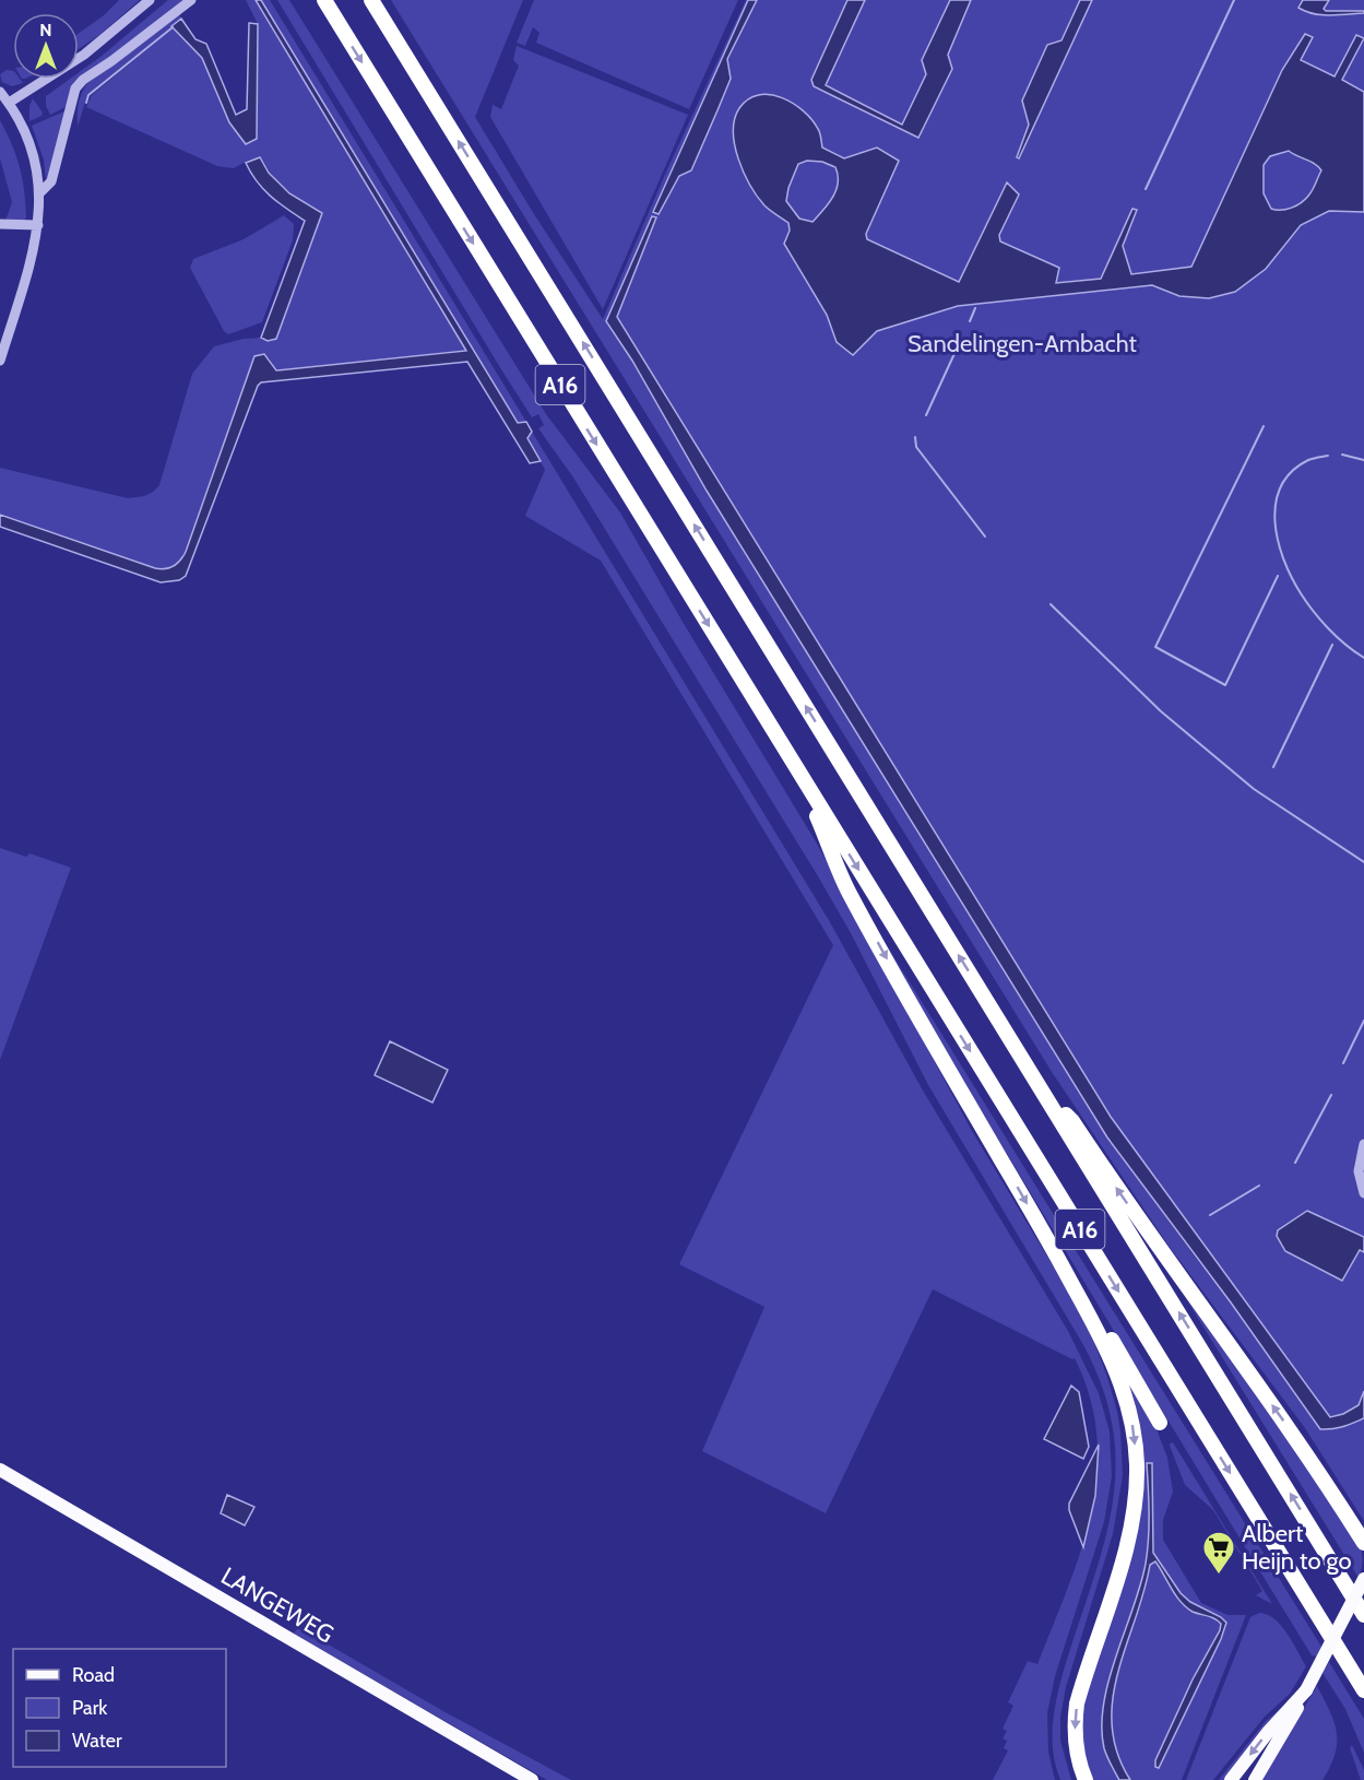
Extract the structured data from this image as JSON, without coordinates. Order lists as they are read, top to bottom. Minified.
{"streets":{"highway":["A16"],"main road":["LANGEWEG"]},"parks":["Sandelingen-Ambacht"],"places":{"supermarket":["Albert Heijn to go"]},"legend":["Road","Park","Water"],"north":"top"}
